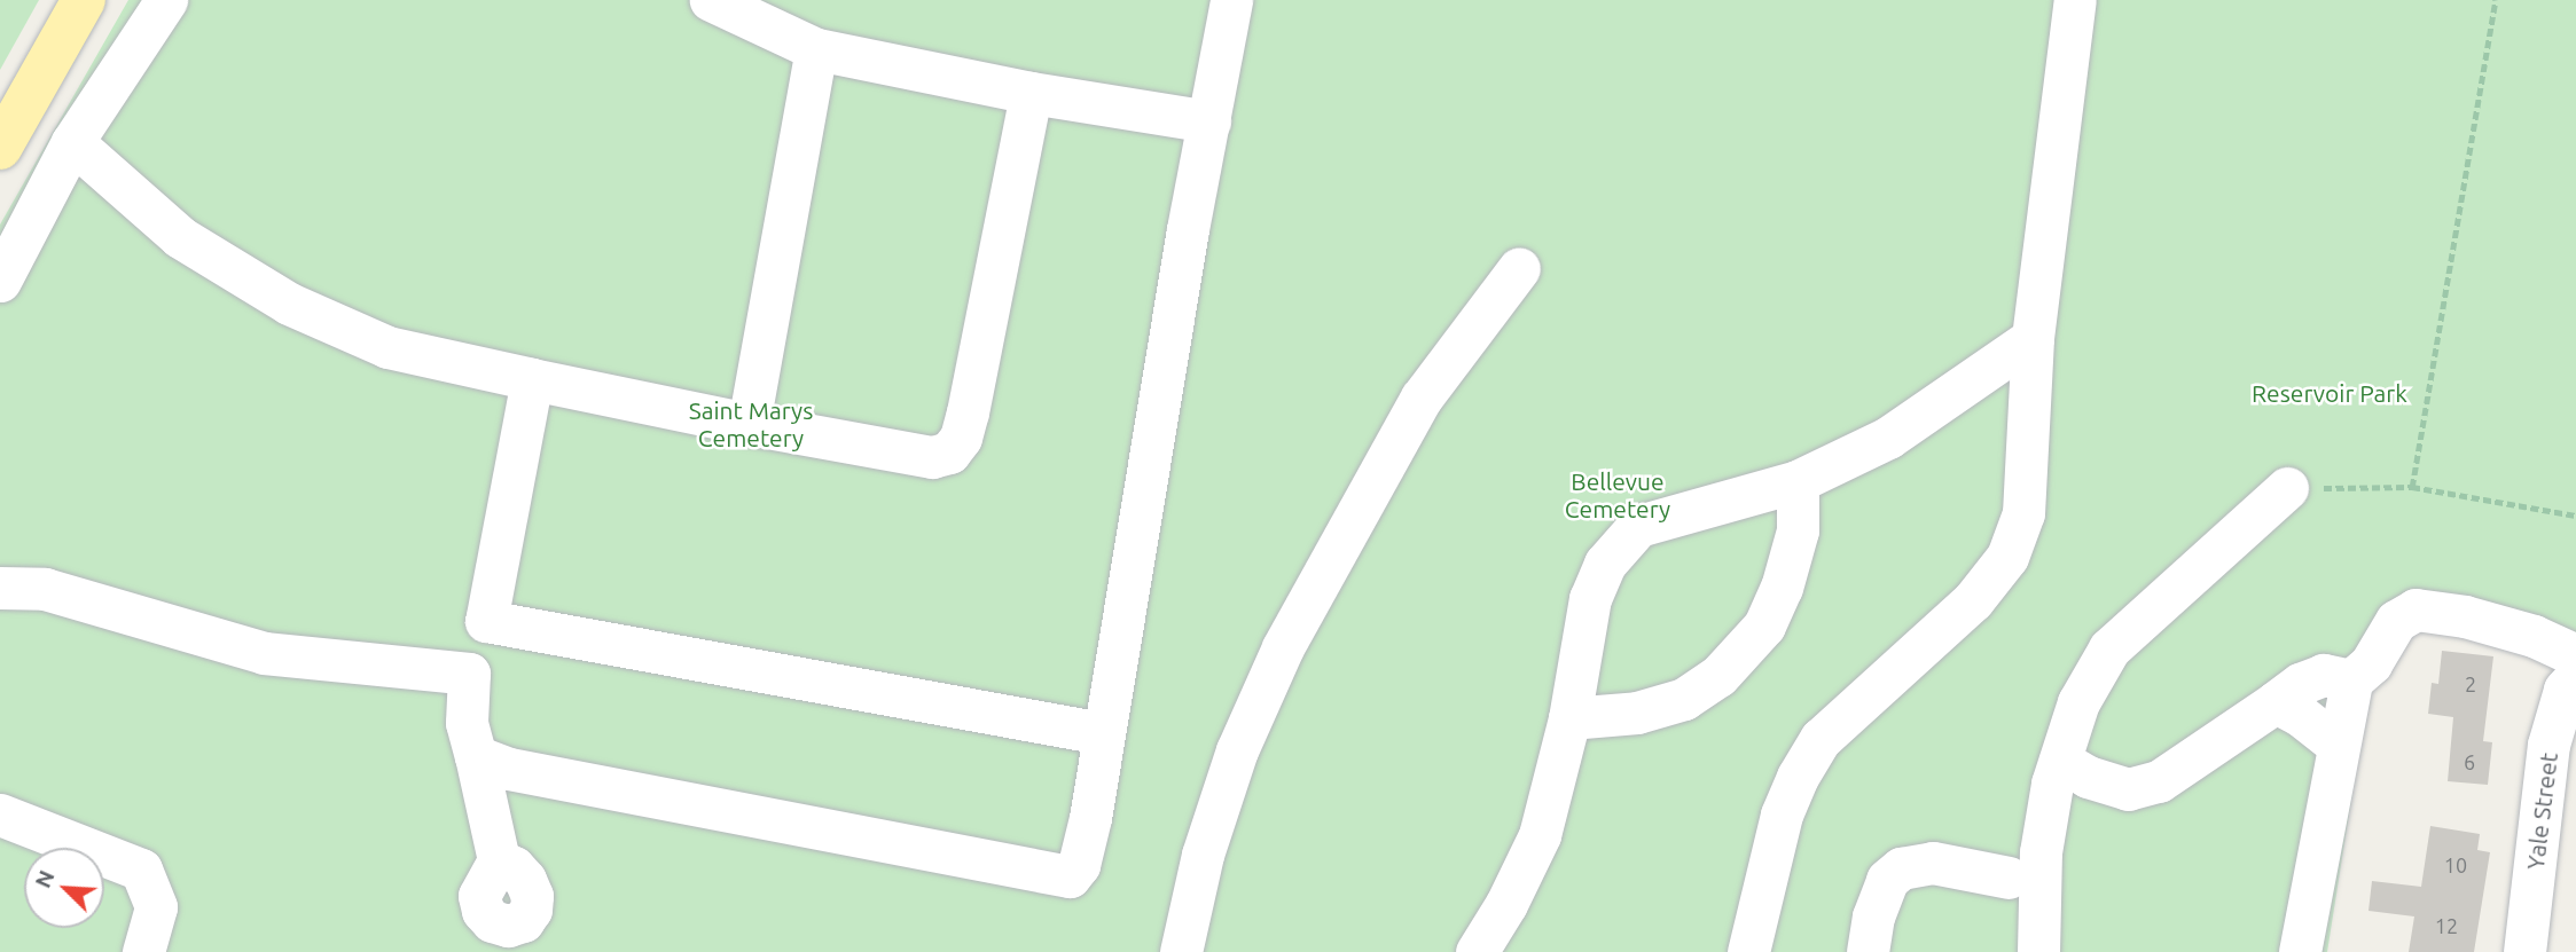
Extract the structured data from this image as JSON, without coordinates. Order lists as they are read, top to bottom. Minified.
{"streets":{"street":["Yale Street"]},"parks":["Reservoir Park","Saint Marys Cemetery","Bellevue Cemetery"],"house_numbers":["2","6","10","12"],"north":"top left"}
